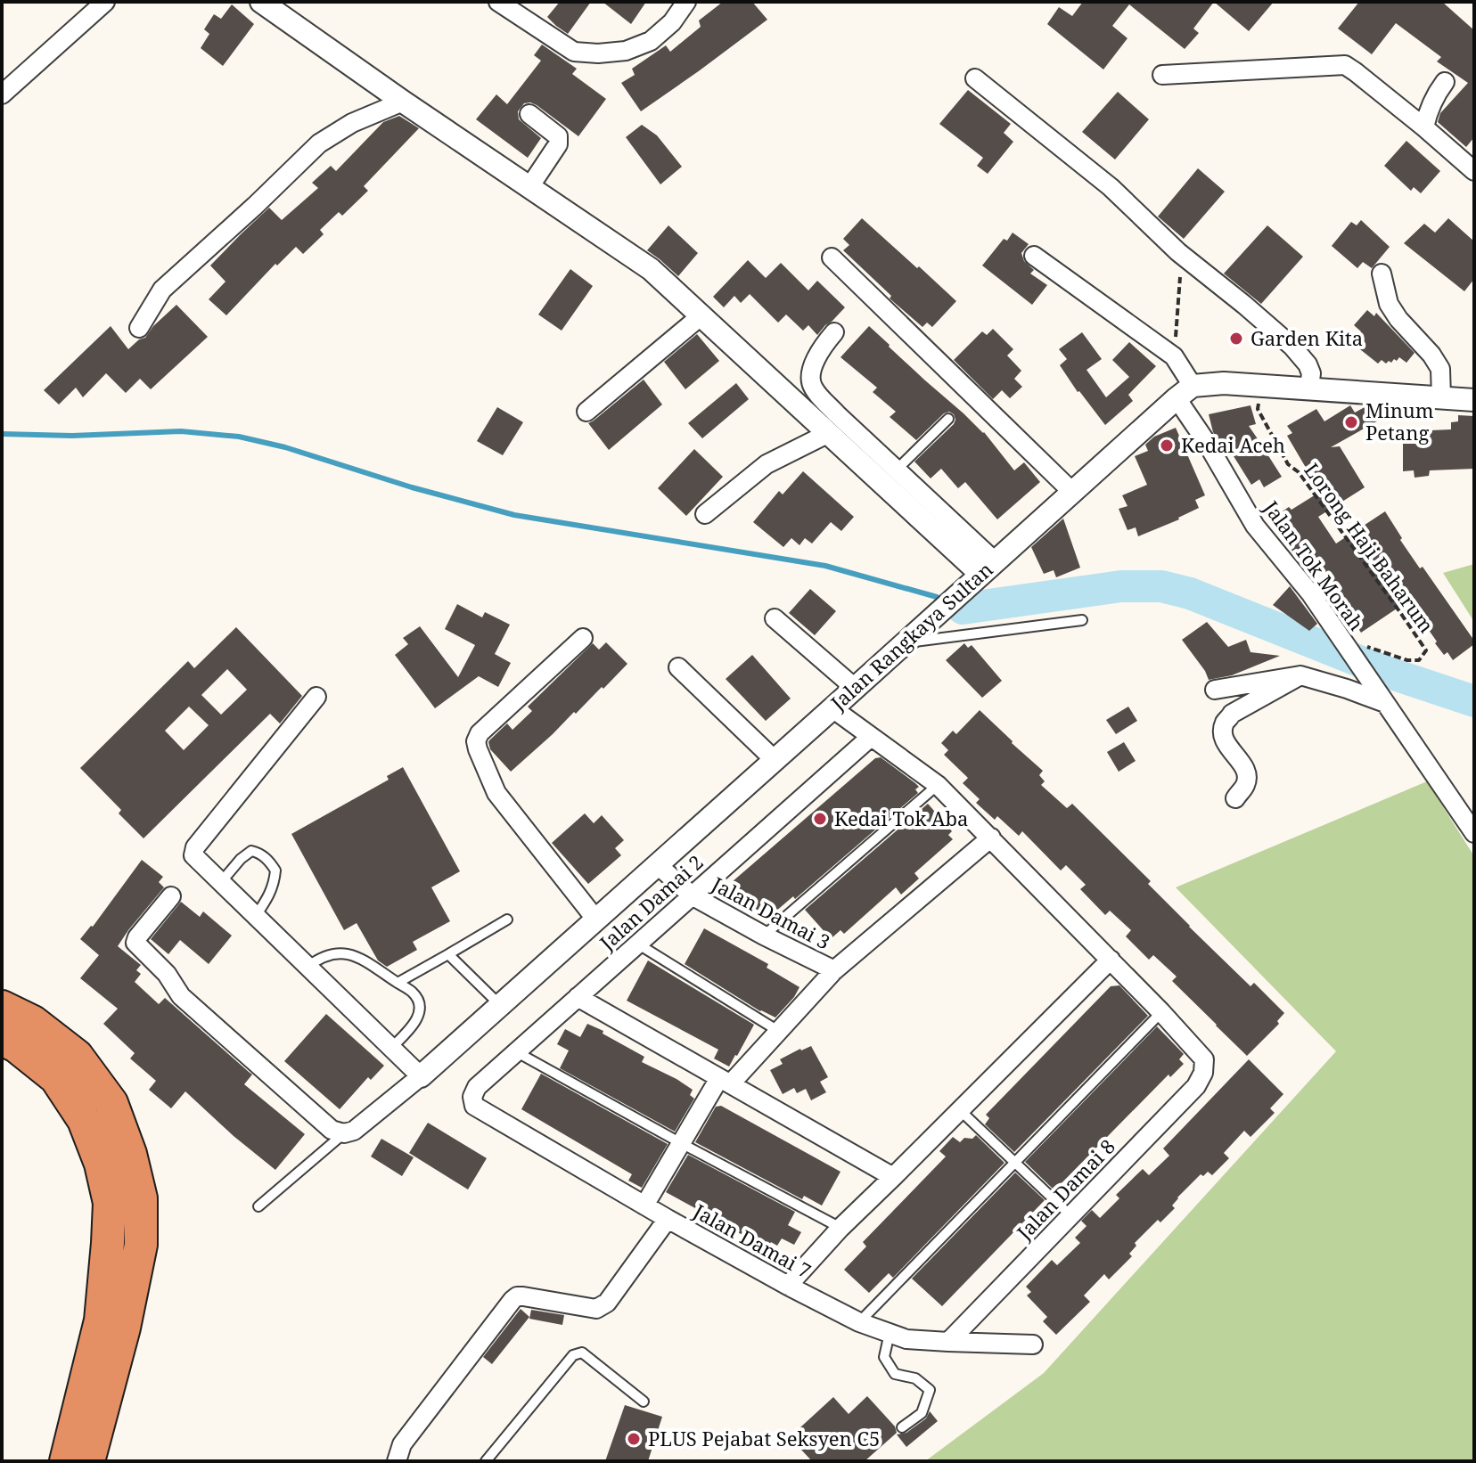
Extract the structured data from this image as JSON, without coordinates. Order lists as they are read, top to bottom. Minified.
{"streets":{"street":["Jalan Tok Morah","Jalan Rangkaya Sultan","Jalan Damai 2","Jalan Damai 3","Jalan Damai 8","Jalan Damai 7"],"path":["Lorong Haji Baharum"]},"crossings":[["Lorong Haji Baharum","Jalan Tok Morah"],["Jalan Tok Morah","Jalan Rangkaya Sultan"],["Jalan Rangkaya Sultan","Jalan Damai 3"],["Jalan Damai 2","Jalan Damai 3"],["Jalan Damai 2","Jalan Damai 7"],["Jalan Damai 8","Jalan Damai 7"]],"places":["Garden Kita","Minum Petang","Kedai Aceh","Kedai Tok Aba","PLUS Pejabat Seksyen C5"]}
